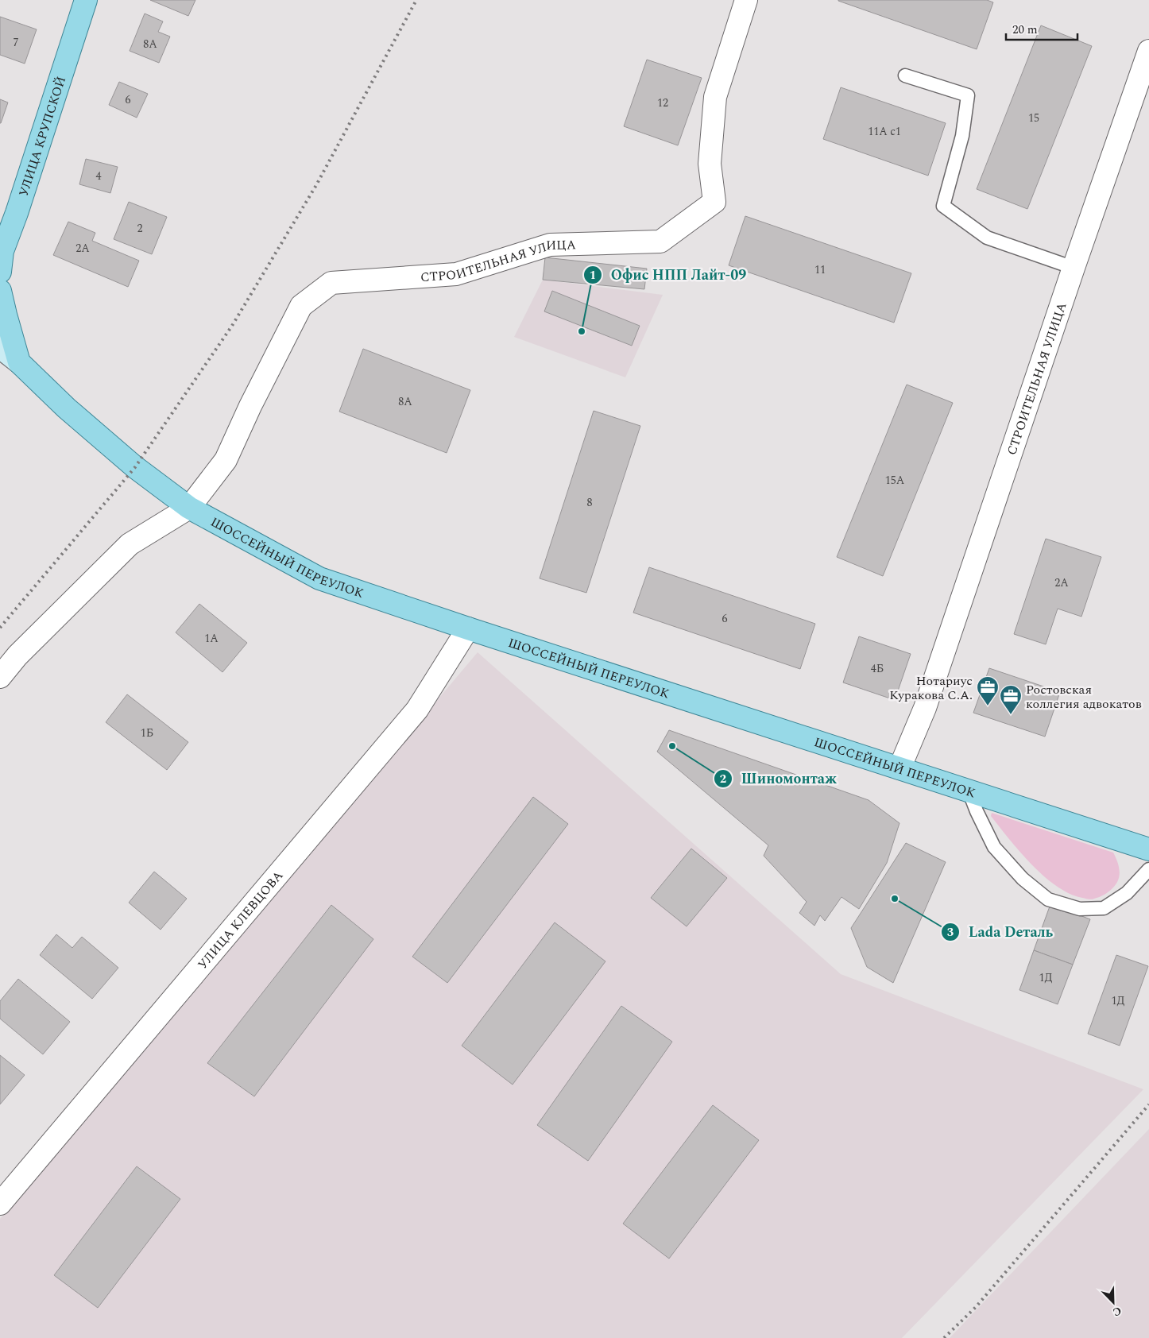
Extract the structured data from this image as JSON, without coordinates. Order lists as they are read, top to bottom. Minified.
{"streets":{"main road":["УЛИЦА КРУПСКОЙ","ШОССЕЙНЫЙ ПЕРЕУЛОК"],"street":["СТРОИТЕЛЬНАЯ УЛИЦА","УЛИЦА КЛЕВЦОВА"]},"crossings":[["СТРОИТЕЛЬНАЯ УЛИЦА","ШОССЕЙНЫЙ ПЕРЕУЛОК"],["ШОССЕЙНЫЙ ПЕРЕУЛОК","УЛИЦА КЛЕВЦОВА"]],"places":{"other":["Офис НПП Лайт-09","Шиномонтаж","Lada Dеталь"],"office":["Нотариус Куракова С.А.","Ростовская коллегия адвокатов"]},"house_numbers":["7","8А","6","12","15","11А с1","4","2","2А","11","8А","15А","8","2А","6","1А","4Б","1Б","1Д","1Д"],"scale_bar":"20 m","north":"bottom right"}
